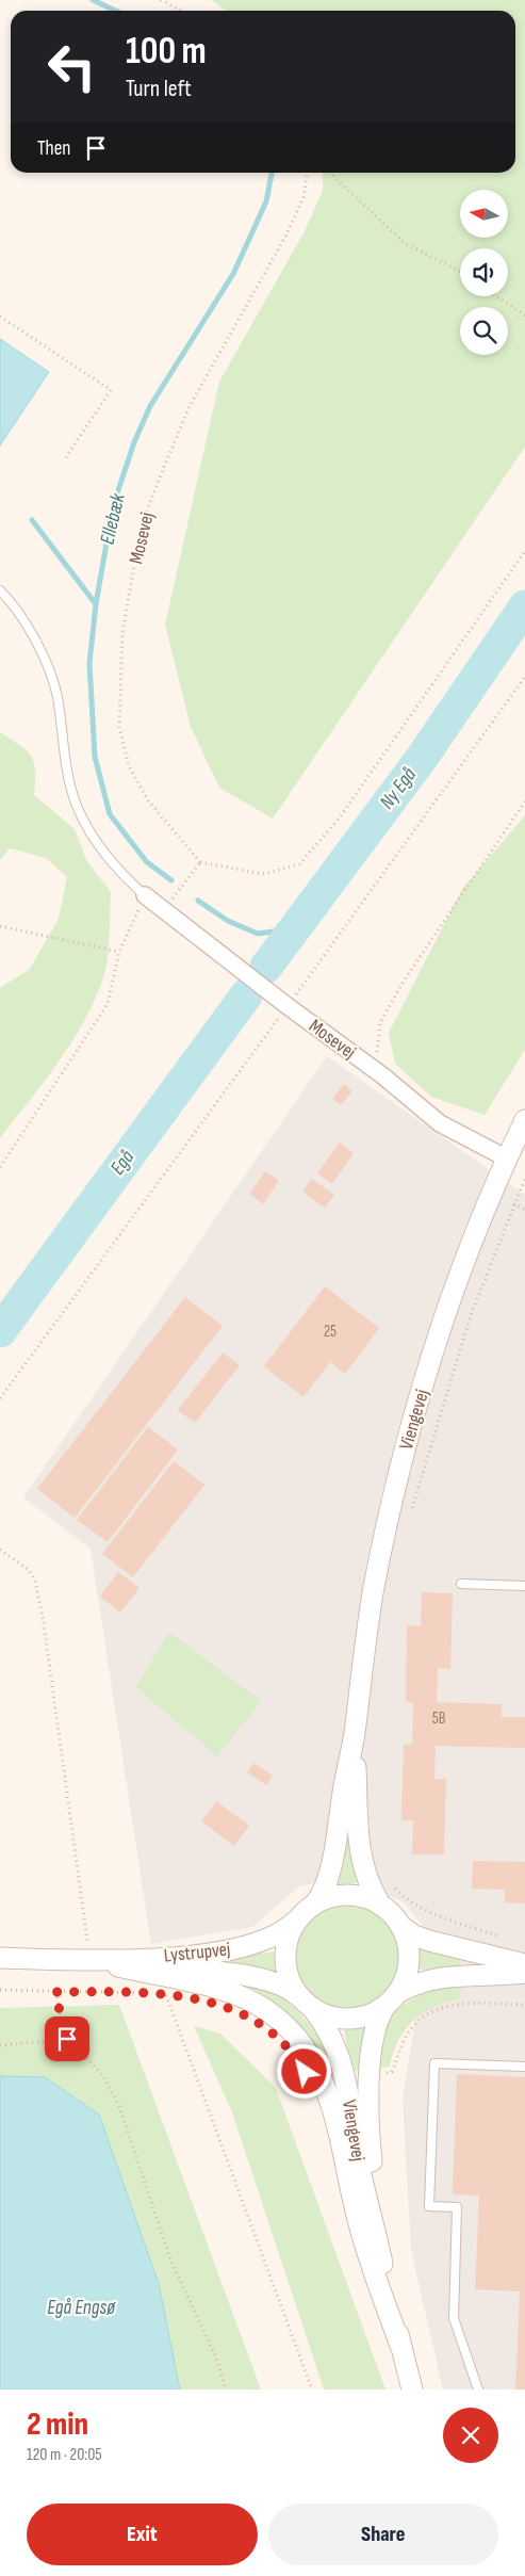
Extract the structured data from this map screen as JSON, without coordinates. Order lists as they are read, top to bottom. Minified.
{"streets":{"street":["Mosevej","Viengevej","Lystrupvej"]},"crossings":[["Mosevej","Viengevej"],["Viengevej","Lystrupvej"]],"water":["Ellebæk","Ny Egå","Egå","Egå Engsø"],"house_numbers":["25","5B"],"north":"left","page":{"turn":["100 m","Turn left"],"then":"Then","heading":["2 min","120 m · 20:05"],"buttons":["Exit","Share"]}}
